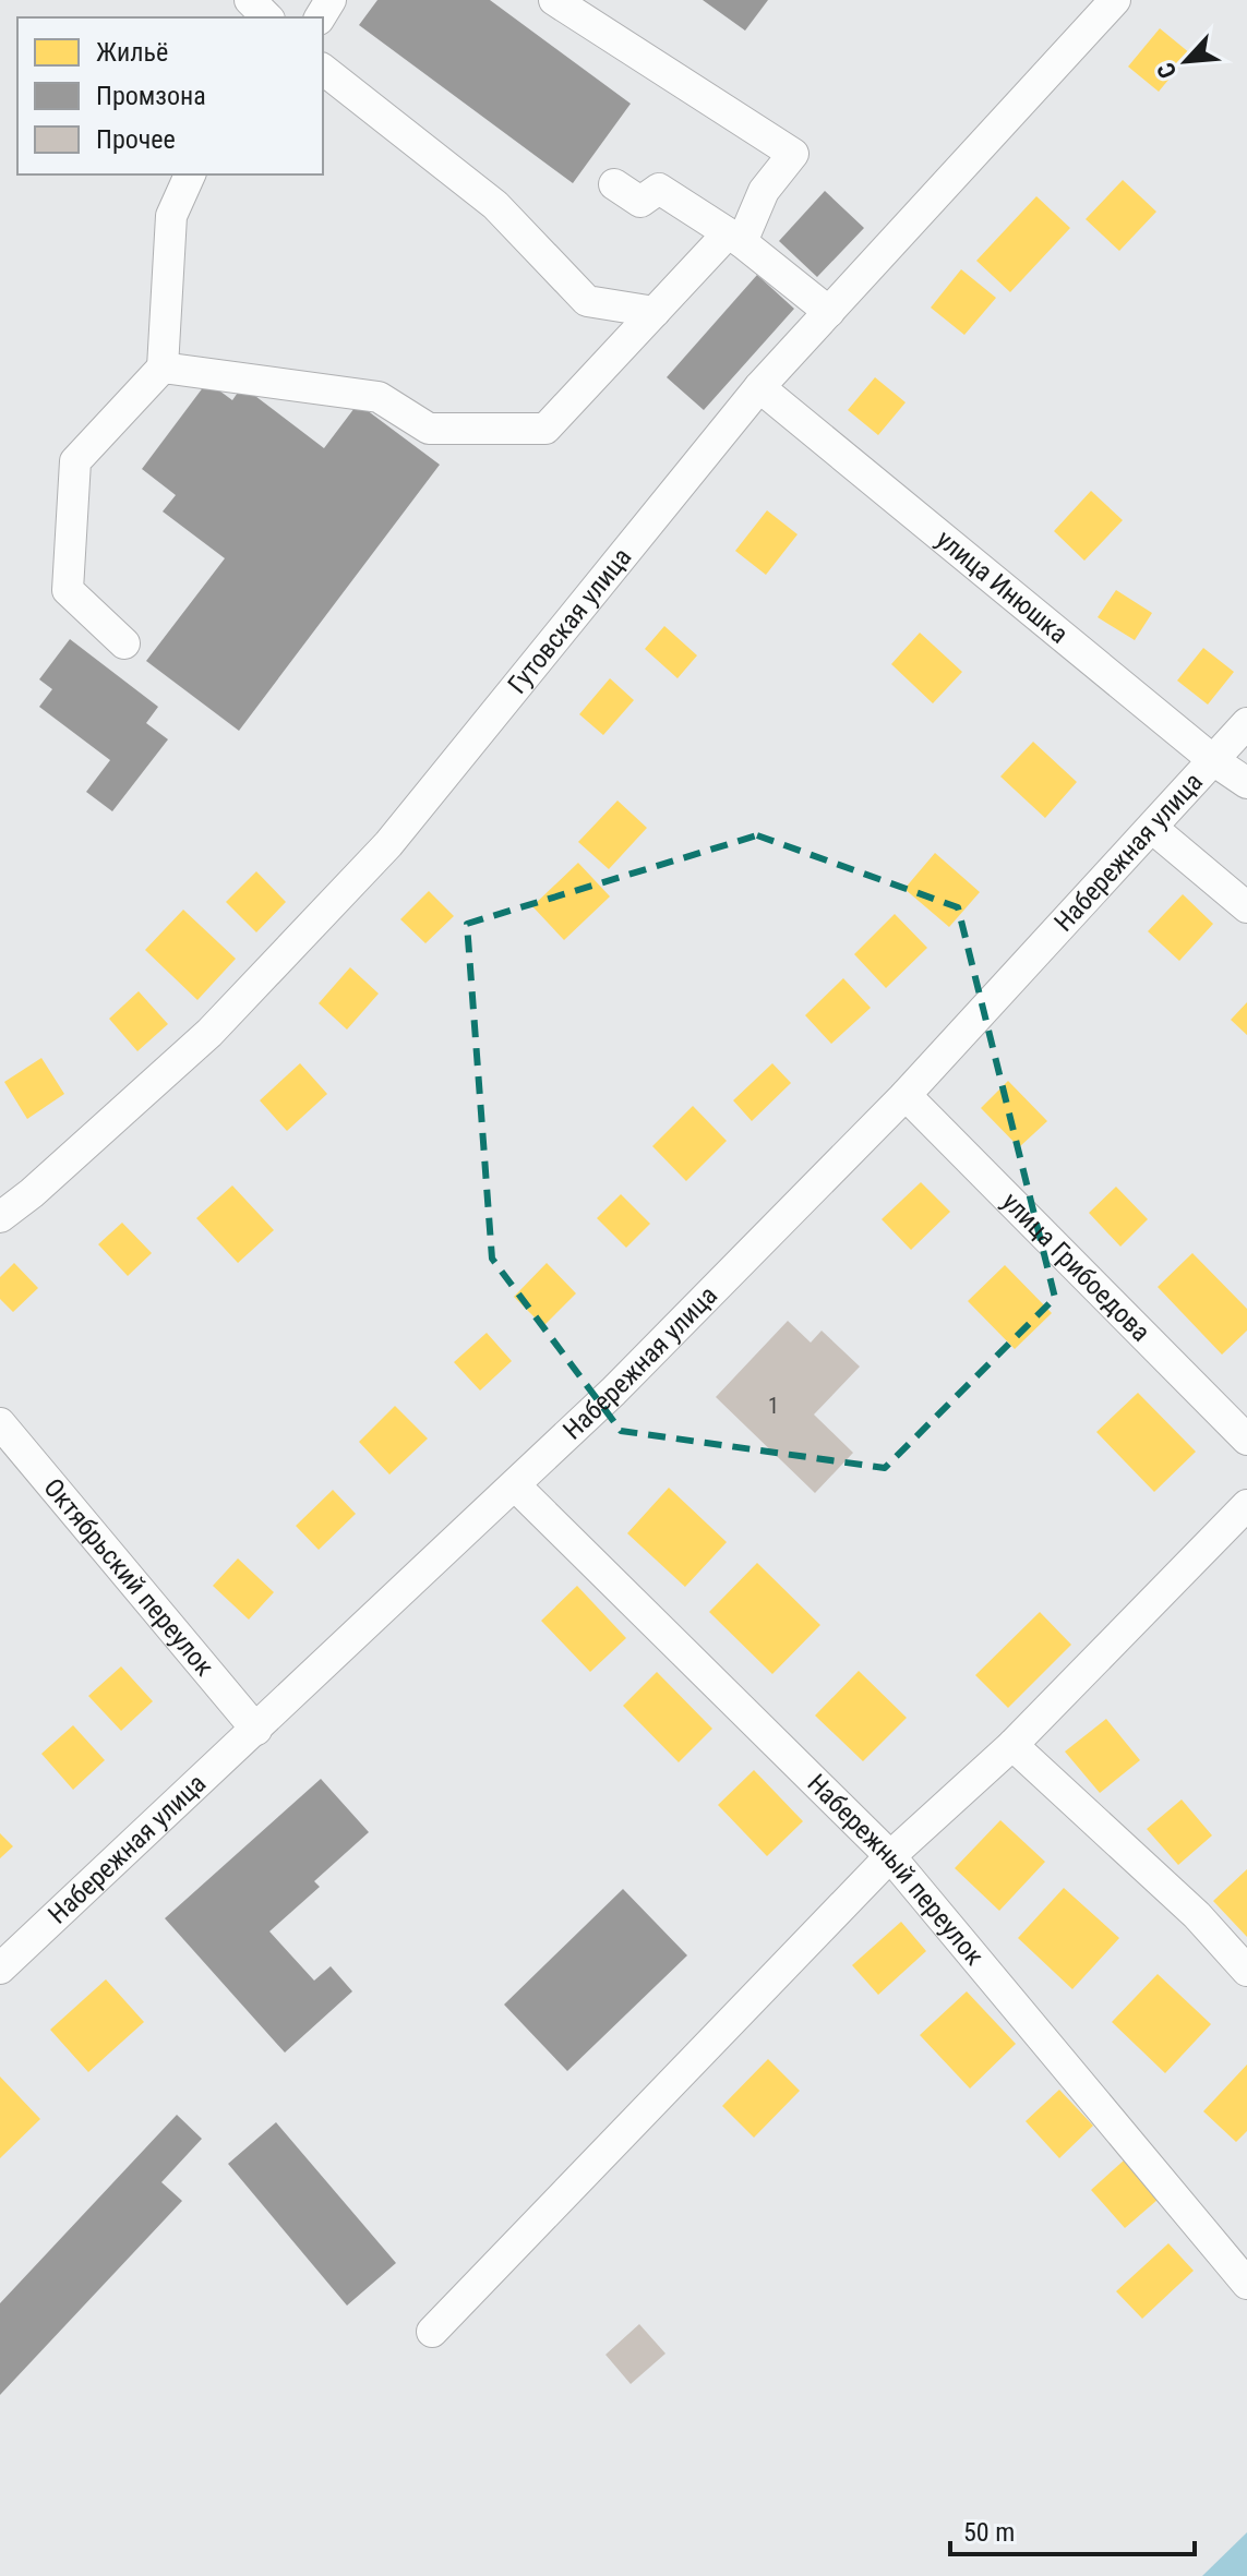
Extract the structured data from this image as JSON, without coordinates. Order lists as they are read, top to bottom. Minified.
{"streets":{"street":["улица Инюшка","Гутовская улица","Набережная улица","улица Грибоедова","Октябрьский переулок","Набережный переулок"]},"crossings":[["улица Инюшка","Гутовская улица"],["улица Инюшка","Набережная улица"],["Набережная улица","улица Грибоедова"],["Набережная улица","Октябрьский переулок"],["Набережная улица","Набережный переулок"]],"house_numbers":["1"],"legend":["Жильё","Промзона","Прочее"],"scale_bar":"50 m","north":"bottom left"}
